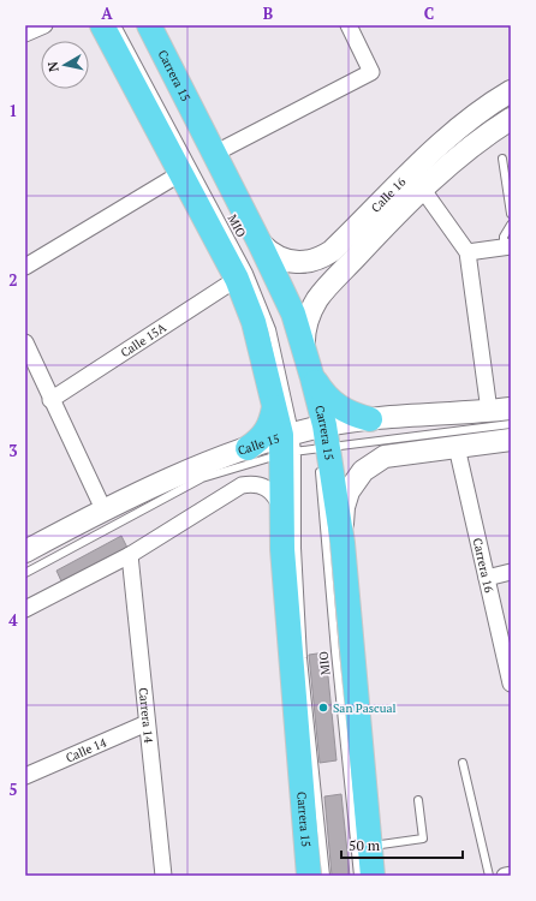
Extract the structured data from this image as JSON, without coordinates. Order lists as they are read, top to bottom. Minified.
{"streets":{"main road":["Carrera 15"],"street":["Calle 16","Calle 15A","Calle 15","Carrera 16","Carrera 14","Calle 14"],"lane":["MIO"]},"crossings":[["Carrera 15","Calle 16"],["Carrera 15","MIO"],["Carrera 15","Calle 15A"],["Carrera 15","Calle 15"],["MIO","Calle 15"],["Carrera 14","Calle 14"]],"places":["San Pascual"],"scale_bar":"50 m","north":"left","grid":{"columns":["A","B","C"],"rows":["1","2","3","4","5"]}}
